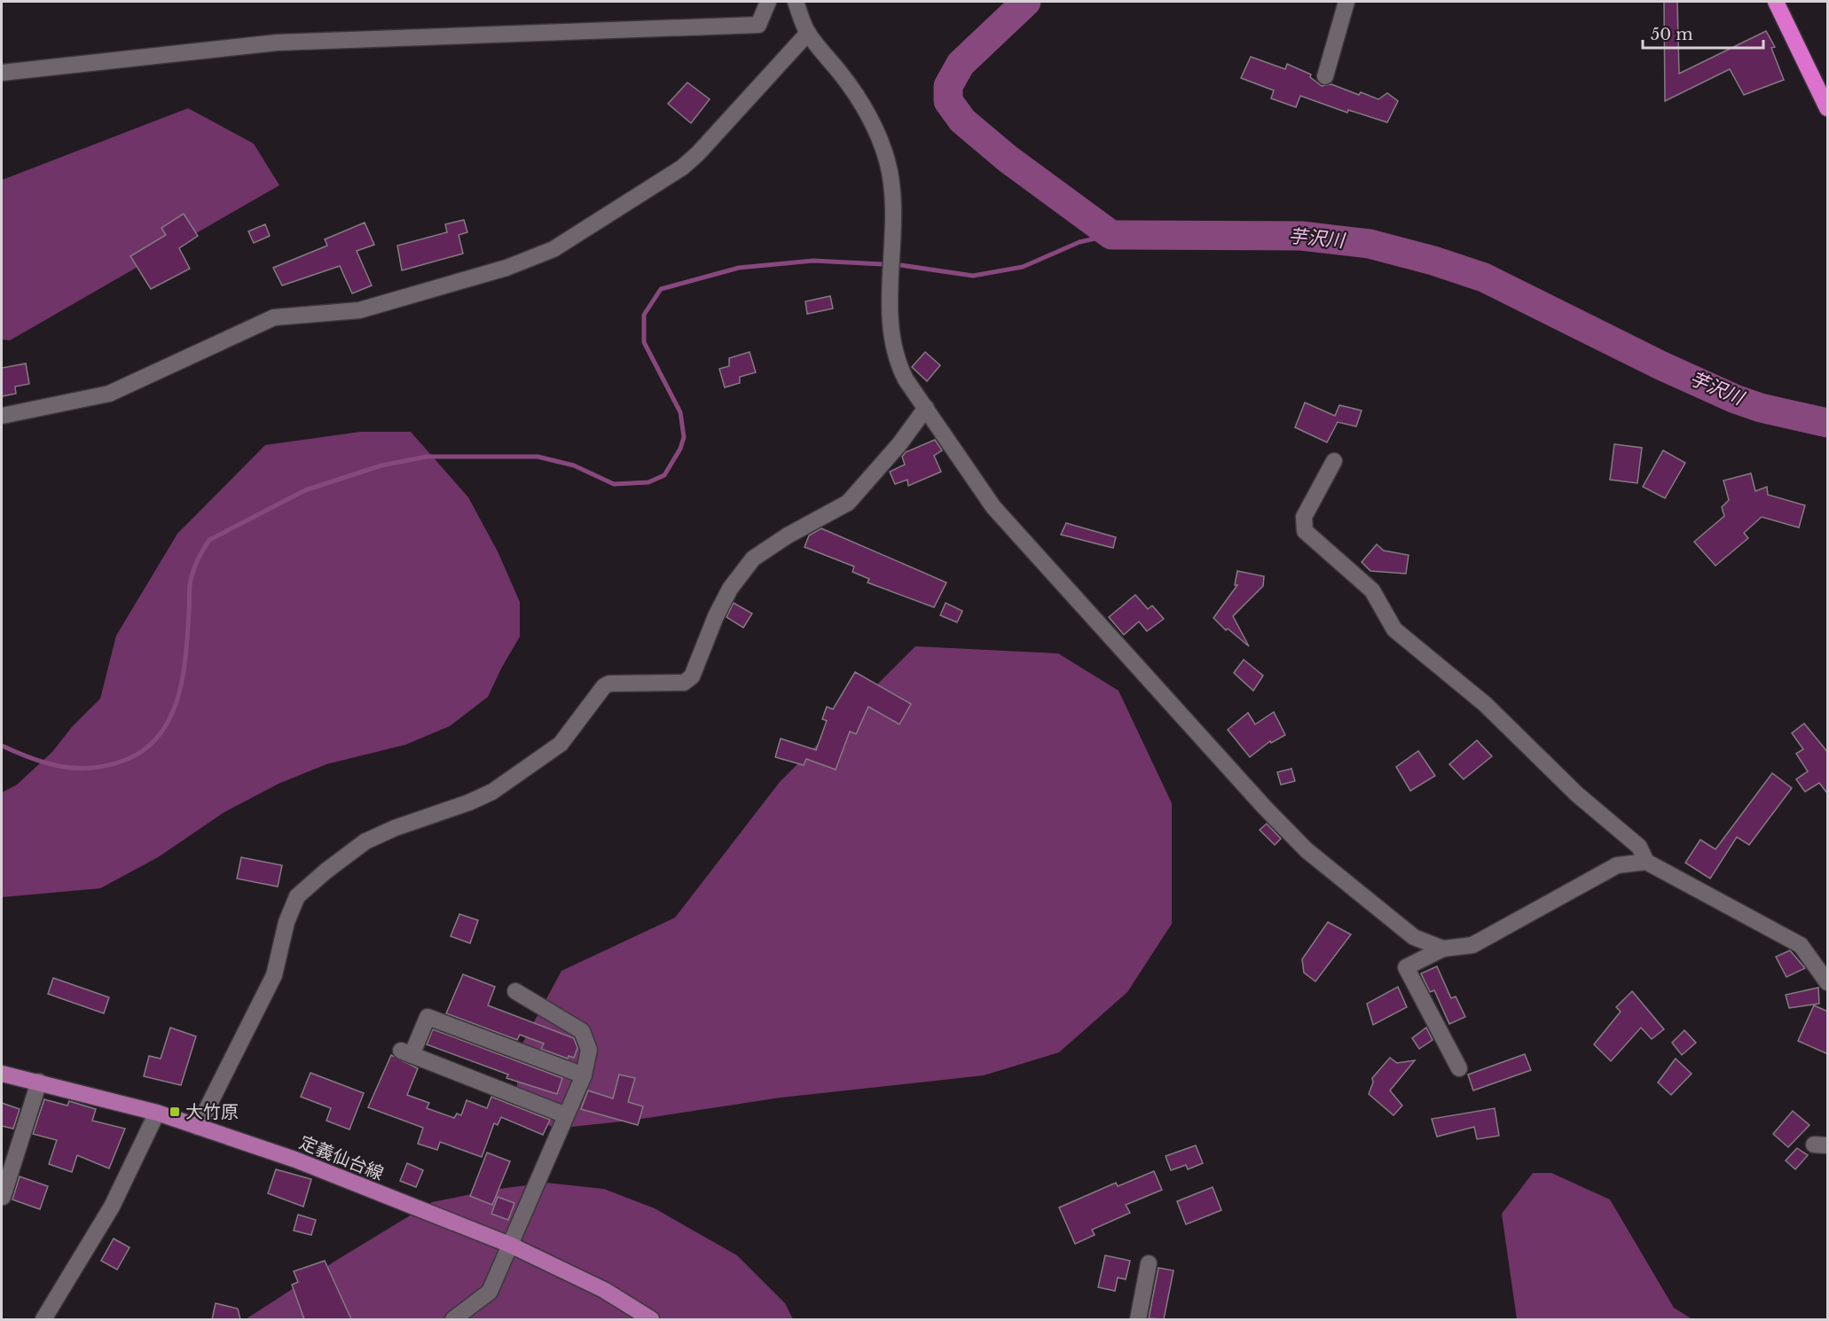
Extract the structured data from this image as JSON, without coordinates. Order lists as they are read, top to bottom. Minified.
{"streets":{"main road":["定義仙台線"]},"water":["芋沢川"],"places":{"transit":["大竹原"]},"scale_bar":"50 m"}
